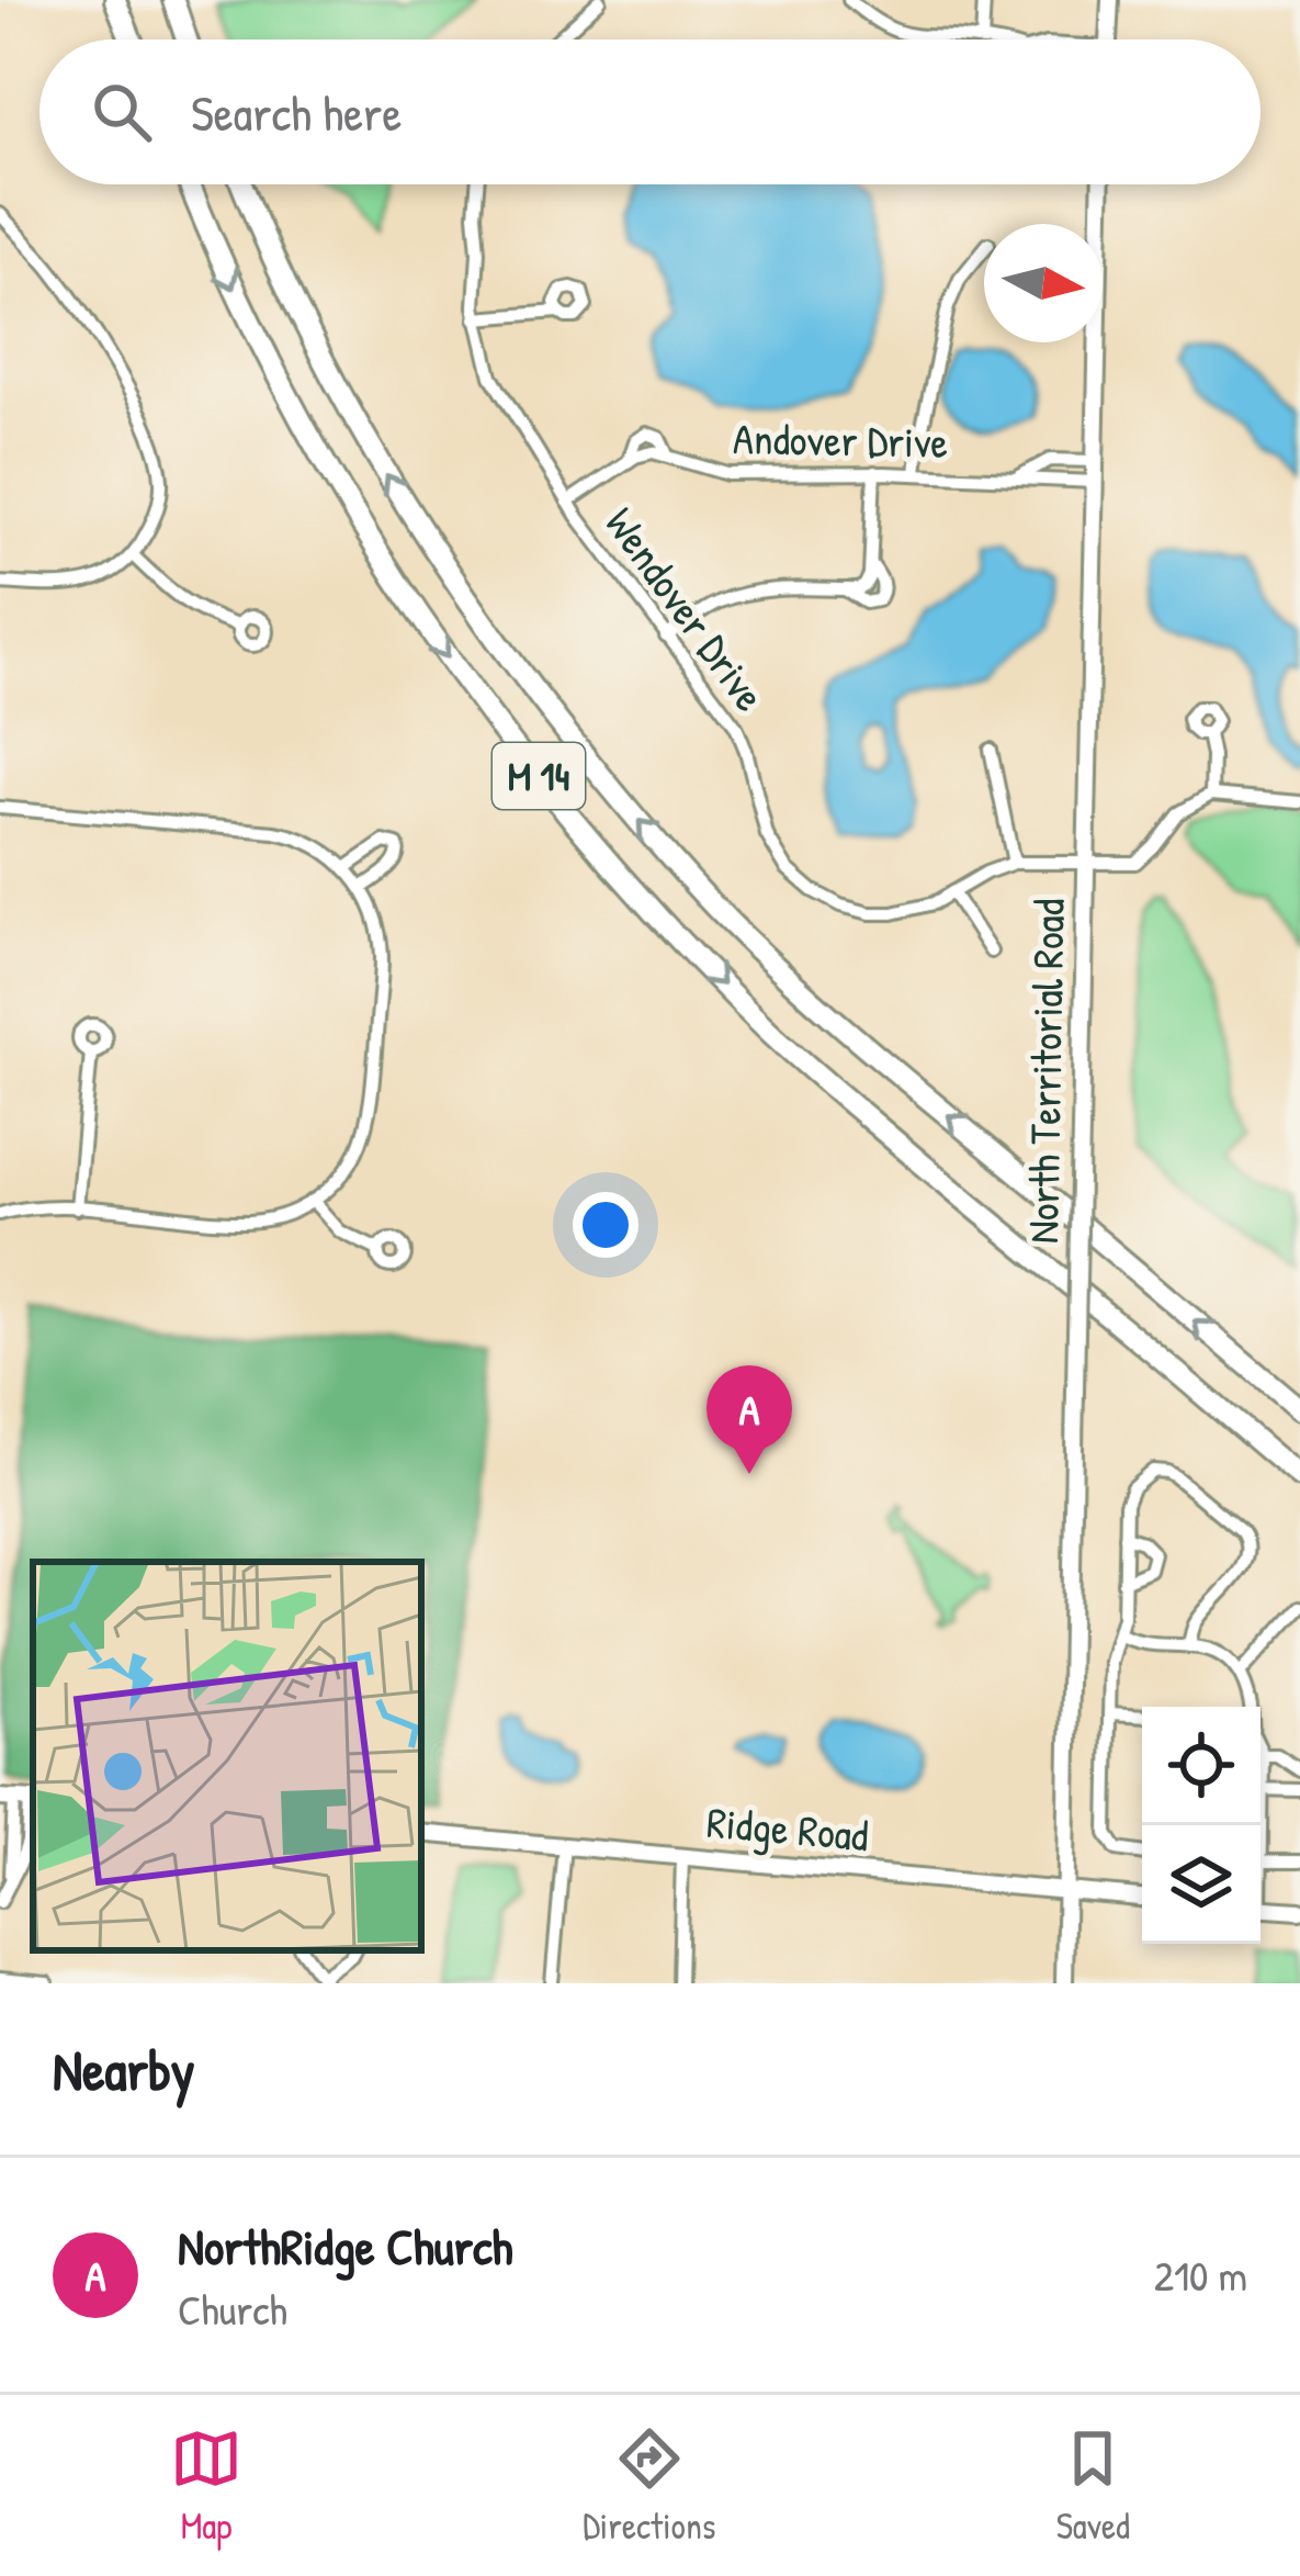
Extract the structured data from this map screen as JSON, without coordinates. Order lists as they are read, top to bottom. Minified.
{"streets":{"highway":["M 14"],"main road":["North Territorial Road","Ridge Road"],"street":["Andover Drive","Wendover Drive"]},"crossings":[["Andover Drive","Wendover Drive"],["Andover Drive","North Territorial Road"],["Wendover Drive","North Territorial Road"],["North Territorial Road","Ridge Road"]],"north":"right","page":{"search":"Search here","pins":"A","heading":"Nearby","list":[{"mark":"A","name":"NorthRidge Church","note":"Church","value":"210 m"}],"nav":["Map","Directions","Saved"]}}
